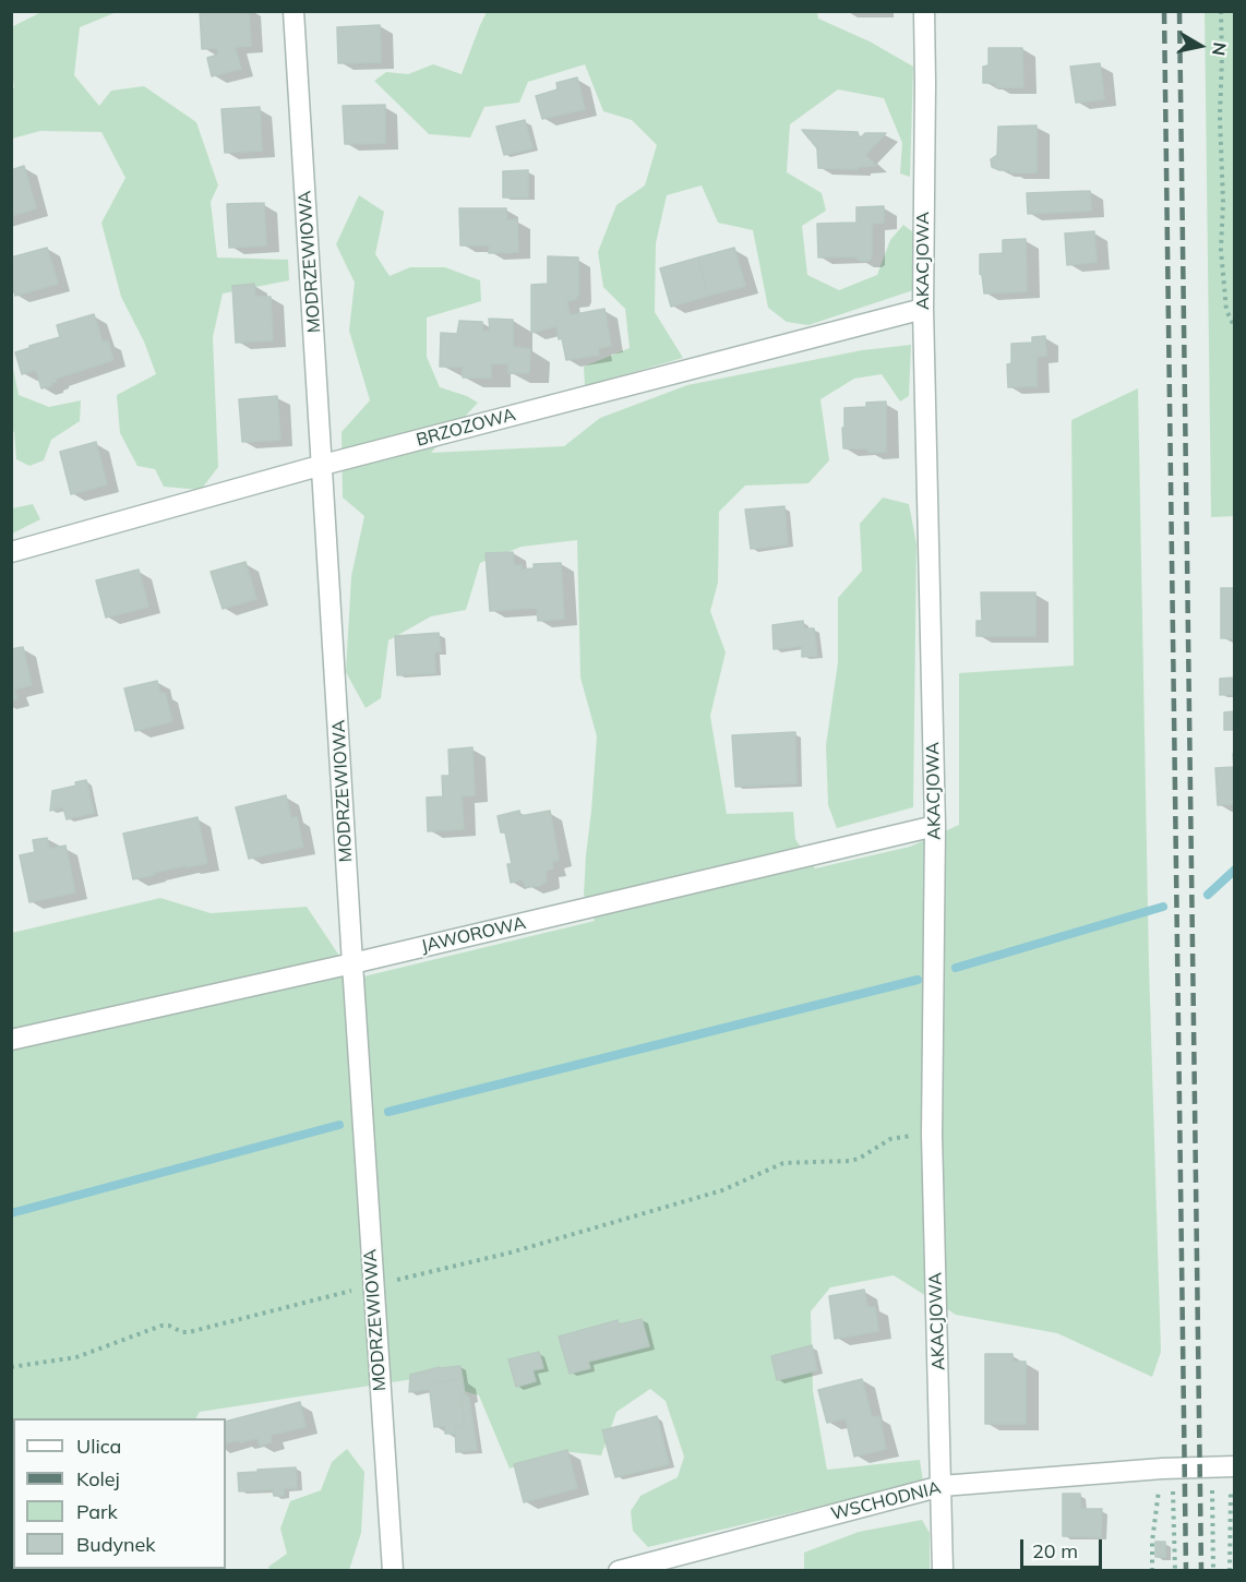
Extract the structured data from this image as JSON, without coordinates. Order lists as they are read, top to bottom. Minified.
{"streets":{"street":["AKACJOWA","MODRZEWIOWA","BRZOZOWA","JAWOROWA","WSCHODNIA"]},"crossings":[["AKACJOWA","BRZOZOWA"],["AKACJOWA","JAWOROWA"],["AKACJOWA","WSCHODNIA"],["MODRZEWIOWA","BRZOZOWA"],["MODRZEWIOWA","JAWOROWA"]],"legend":["Ulica","Kolej","Park","Budynek"],"scale_bar":"20 m","north":"right"}
